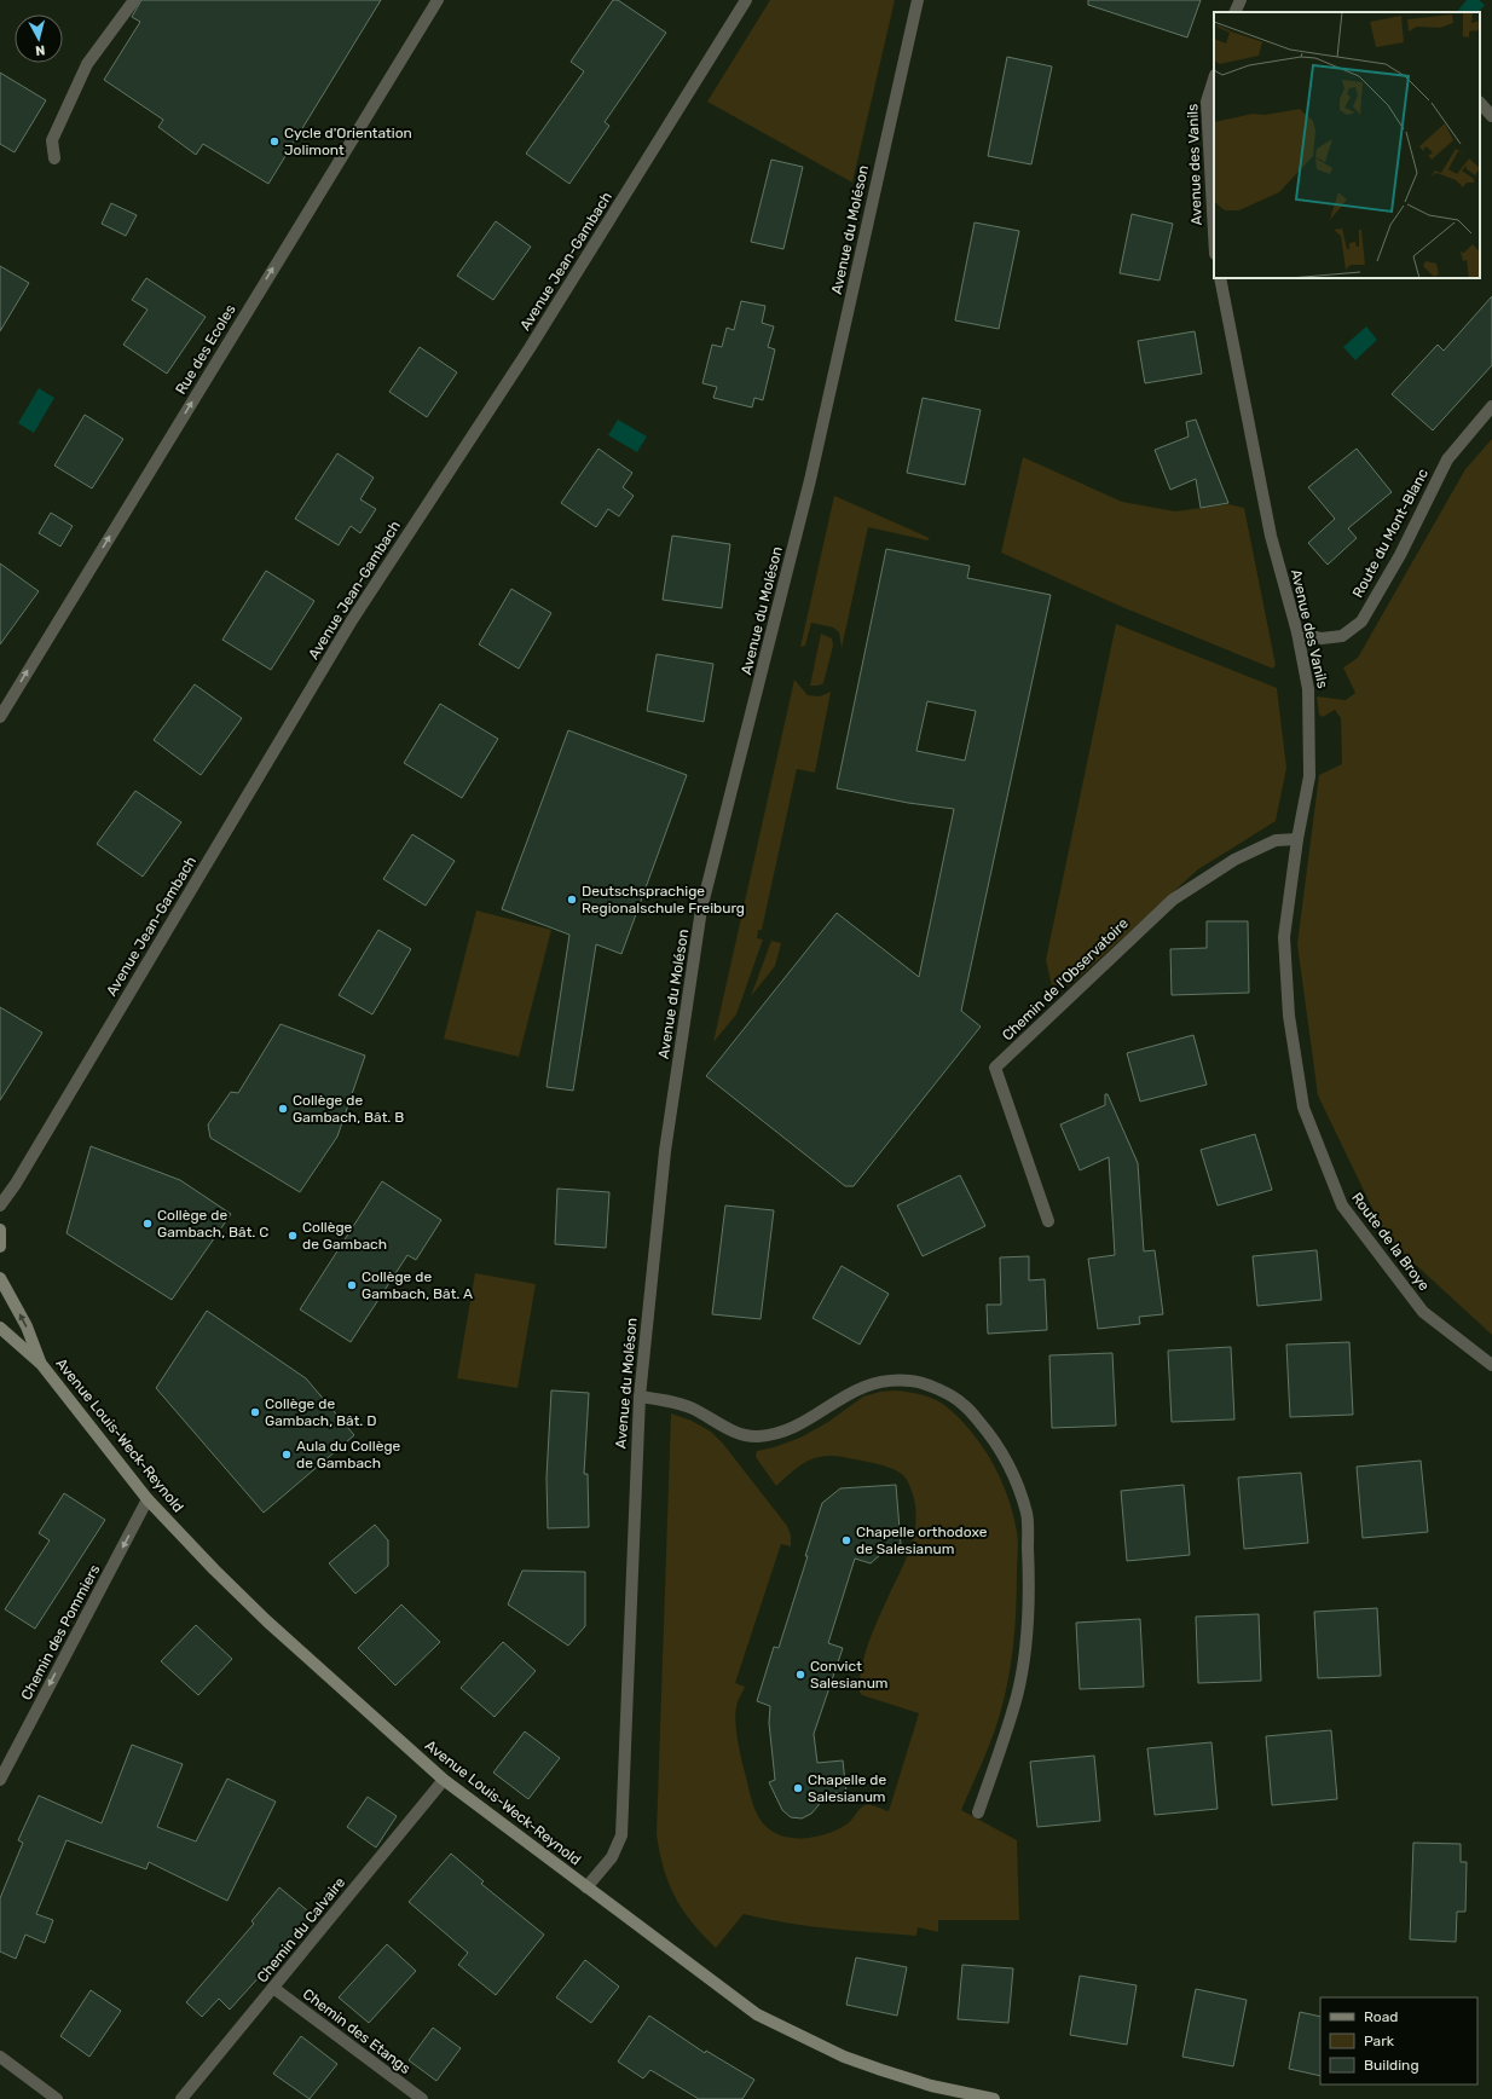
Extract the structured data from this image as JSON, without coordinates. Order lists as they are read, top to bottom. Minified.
{"streets":{"main road":["Avenue Louis-Weck-Reynold"],"street":["Avenue des Vanils","Avenue du Moléson","Avenue Jean-Gambach","Rue des Ecoles","Route du Mont-Blanc","Chemin de l'Observatoire","Route de la Broye","Chemin des Pommiers","Chemin du Calvaire","Chemin des Etangs"]},"crossings":[["Avenue des Vanils","Route du Mont-Blanc"],["Avenue des Vanils","Chemin de l'Observatoire"],["Avenue des Vanils","Route de la Broye"],["Avenue du Moléson","Avenue Louis-Weck-Reynold"],["Avenue Louis-Weck-Reynold","Chemin des Pommiers"],["Avenue Louis-Weck-Reynold","Chemin du Calvaire"],["Chemin du Calvaire","Chemin des Etangs"]],"one_way":["Rue des Ecoles","Chemin des Pommiers"],"places":["Cycle d'Orientation Jolimont","Deutschsprachige Regionalschule Freiburg","Collège de Gambach, Bât. B","Collège de Gambach, Bât. C","Collège de Gambach","Collège de Gambach, Bât. A","Collège de Gambach, Bât. D","Aula du Collège de Gambach","Chapelle orthodoxe de Salesianum","Convict Salesianum","Chapelle de Salesianum"],"legend":["Road","Park","Building"],"north":"bottom"}
